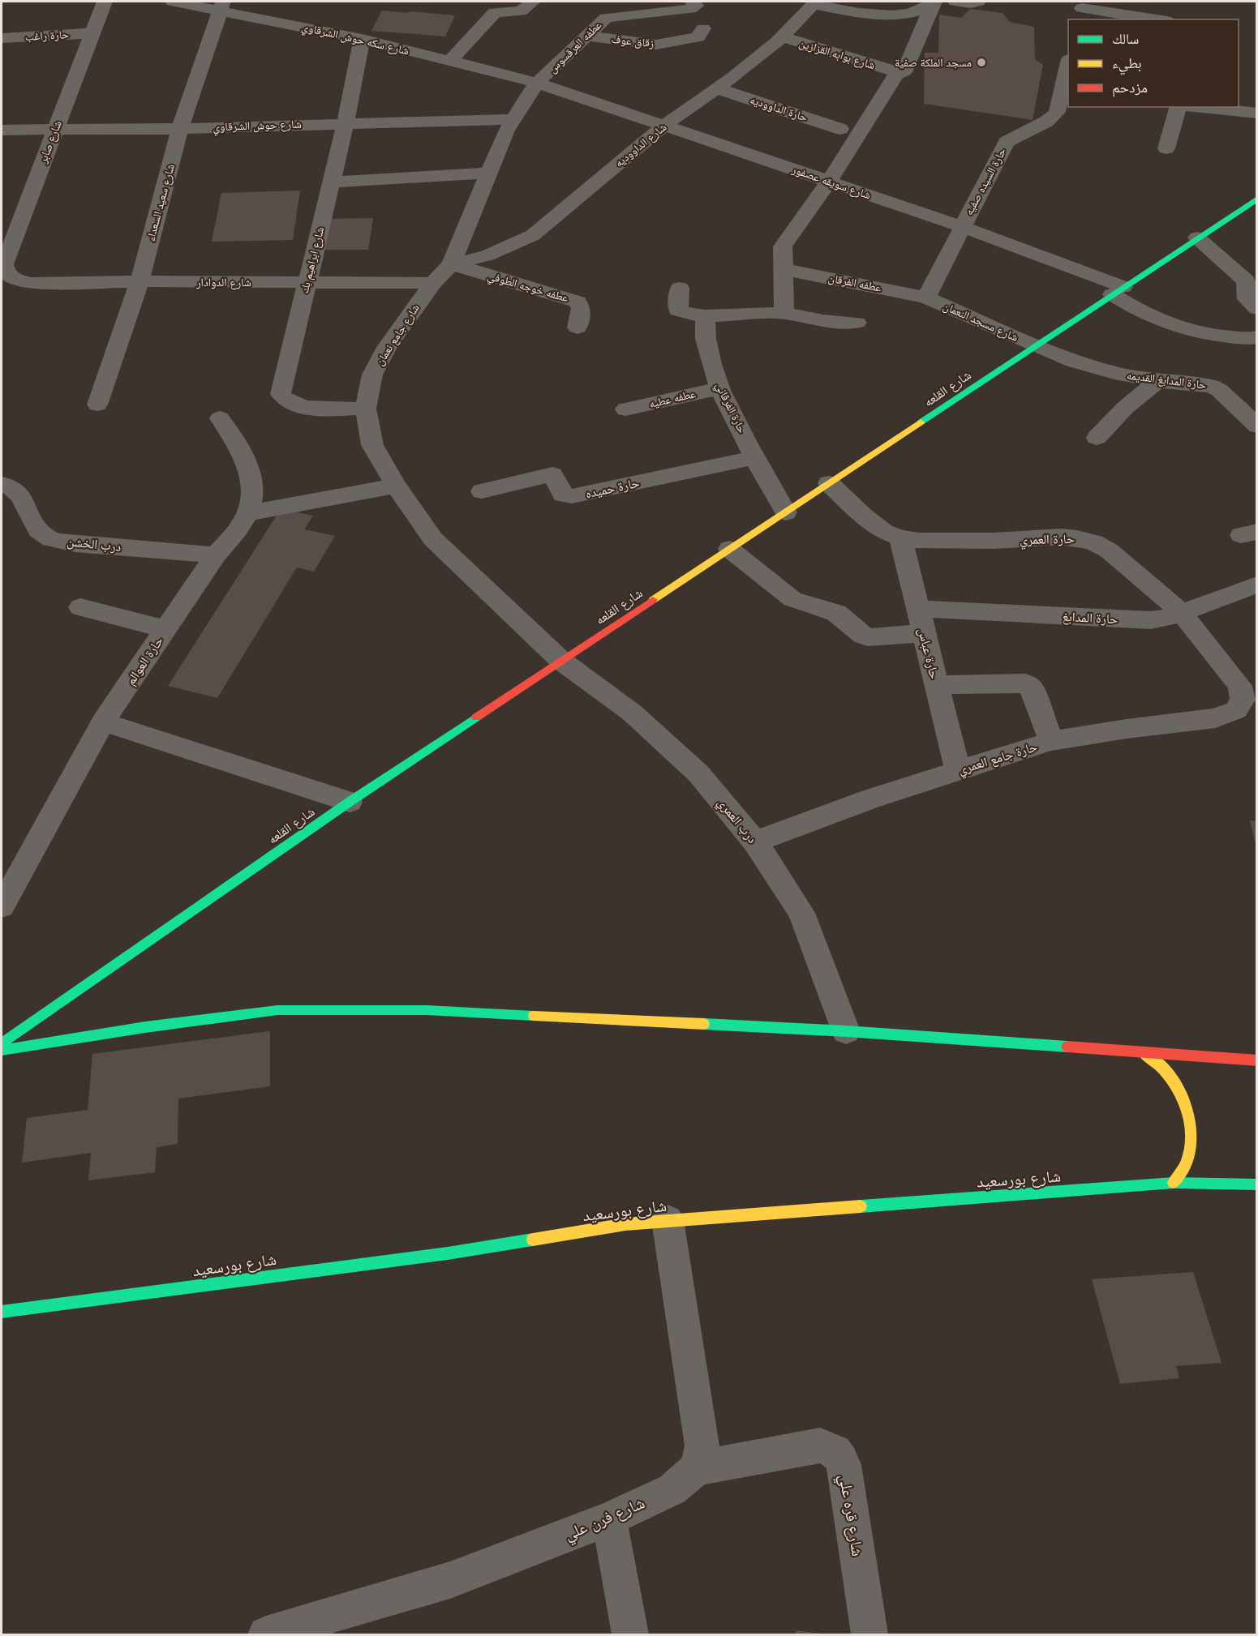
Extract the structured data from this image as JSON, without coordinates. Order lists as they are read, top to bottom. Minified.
{"streets":{"main road":["شارع القلعه","شارع بورسعيد"],"street":["حارة راغب","شارع سكه حوش الشرقاوي","زقاق عوف","عطفه العرقسوس","شارع بوابه القزازين","حارة الداووديه","شارع حوش الشرقاوي","شارع صابر","شارع الداووديه","حارة السيده صفيه","شارع سويقه عصفور","شارع سعيد السعداء","شارع ابراهيم بك","شارع الدوادار","عطفه الفرقان","عطفه خوجه الطوفي","شارع مسجد النعمان","شارع جامع نعمان","حارة المدابغ القديمه","عطفه عطيه","حارة الفرقاني","حارة حميده","حارة العمري","درب الخشن","حارة المدابغ","حارة عباس","حارة العوالم","حارة جامع العمري","درب العمري","شارع قره علي","شارع فرن علي"]},"crossings":[["حارة راغب","شارع صابر"],["شارع سكه حوش الشرقاوي","عطفه العرقسوس"],["شارع سكه حوش الشرقاوي","شارع سويقه عصفور"],["شارع سكه حوش الشرقاوي","شارع سعيد السعداء"],["شارع سكه حوش الشرقاوي","شارع ابراهيم بك"],["شارع سكه حوش الشرقاوي","شارع جامع نعمان"],["زقاق عوف","عطفه العرقسوس"],["عطفه العرقسوس","شارع سويقه عصفور"],["عطفه العرقسوس","شارع جامع نعمان"],["شارع بوابه القزازين","شارع الداووديه"],["حارة الداووديه","شارع الداووديه"],["شارع حوش الشرقاوي","شارع صابر"],["شارع حوش الشرقاوي","شارع سعيد السعداء"],["شارع حوش الشرقاوي","شارع ابراهيم بك"],["شارع حوش الشرقاوي","شارع جامع نعمان"],["شارع صابر","شارع الدوادار"],["شارع الداووديه","شارع سويقه عصفور"],["شارع الداووديه","عطفه خوجه الطوفي"],["شارع الداووديه","شارع جامع نعمان"],["حارة السيده صفيه","شارع سويقه عصفور"],["حارة السيده صفيه","عطفه الفرقان"],["حارة السيده صفيه","شارع مسجد النعمان"],["شارع سويقه عصفور","شارع جامع نعمان"],["شارع سويقه عصفور","شارع القلعه"],["شارع سعيد السعداء","شارع الدوادار"],["شارع ابراهيم بك","شارع الدوادار"],["شارع ابراهيم بك","شارع جامع نعمان"],["شارع الدوادار","شارع جامع نعمان"],["عطفه الفرقان","شارع مسجد النعمان"],["عطفه خوجه الطوفي","شارع جامع نعمان"],["شارع مسجد النعمان","حارة المدابغ القديمه"],["شارع مسجد النعمان","شارع القلعه"],["شارع جامع نعمان","شارع القلعه"],["شارع جامع نعمان","درب العمري"],["حارة المدابغ القديمه","شارع القلعه"],["شارع القلعه","حارة الفرقاني"],["شارع القلعه","حارة العمري"],["شارع القلعه","درب العمري"],["عطفه عطيه","حارة الفرقاني"],["حارة الفرقاني","حارة حميده"],["حارة العمري","حارة المدابغ"],["حارة العمري","حارة عباس"],["حارة العمري","حارة جامع العمري"],["درب الخشن","حارة العوالم"],["حارة المدابغ","حارة عباس"],["حارة عباس","حارة جامع العمري"],["حارة جامع العمري","درب العمري"],["شارع قره علي","شارع فرن علي"]],"places":["مسجد الملكة صفية"],"legend":["سالك","بطيء","مزدحم"]}
